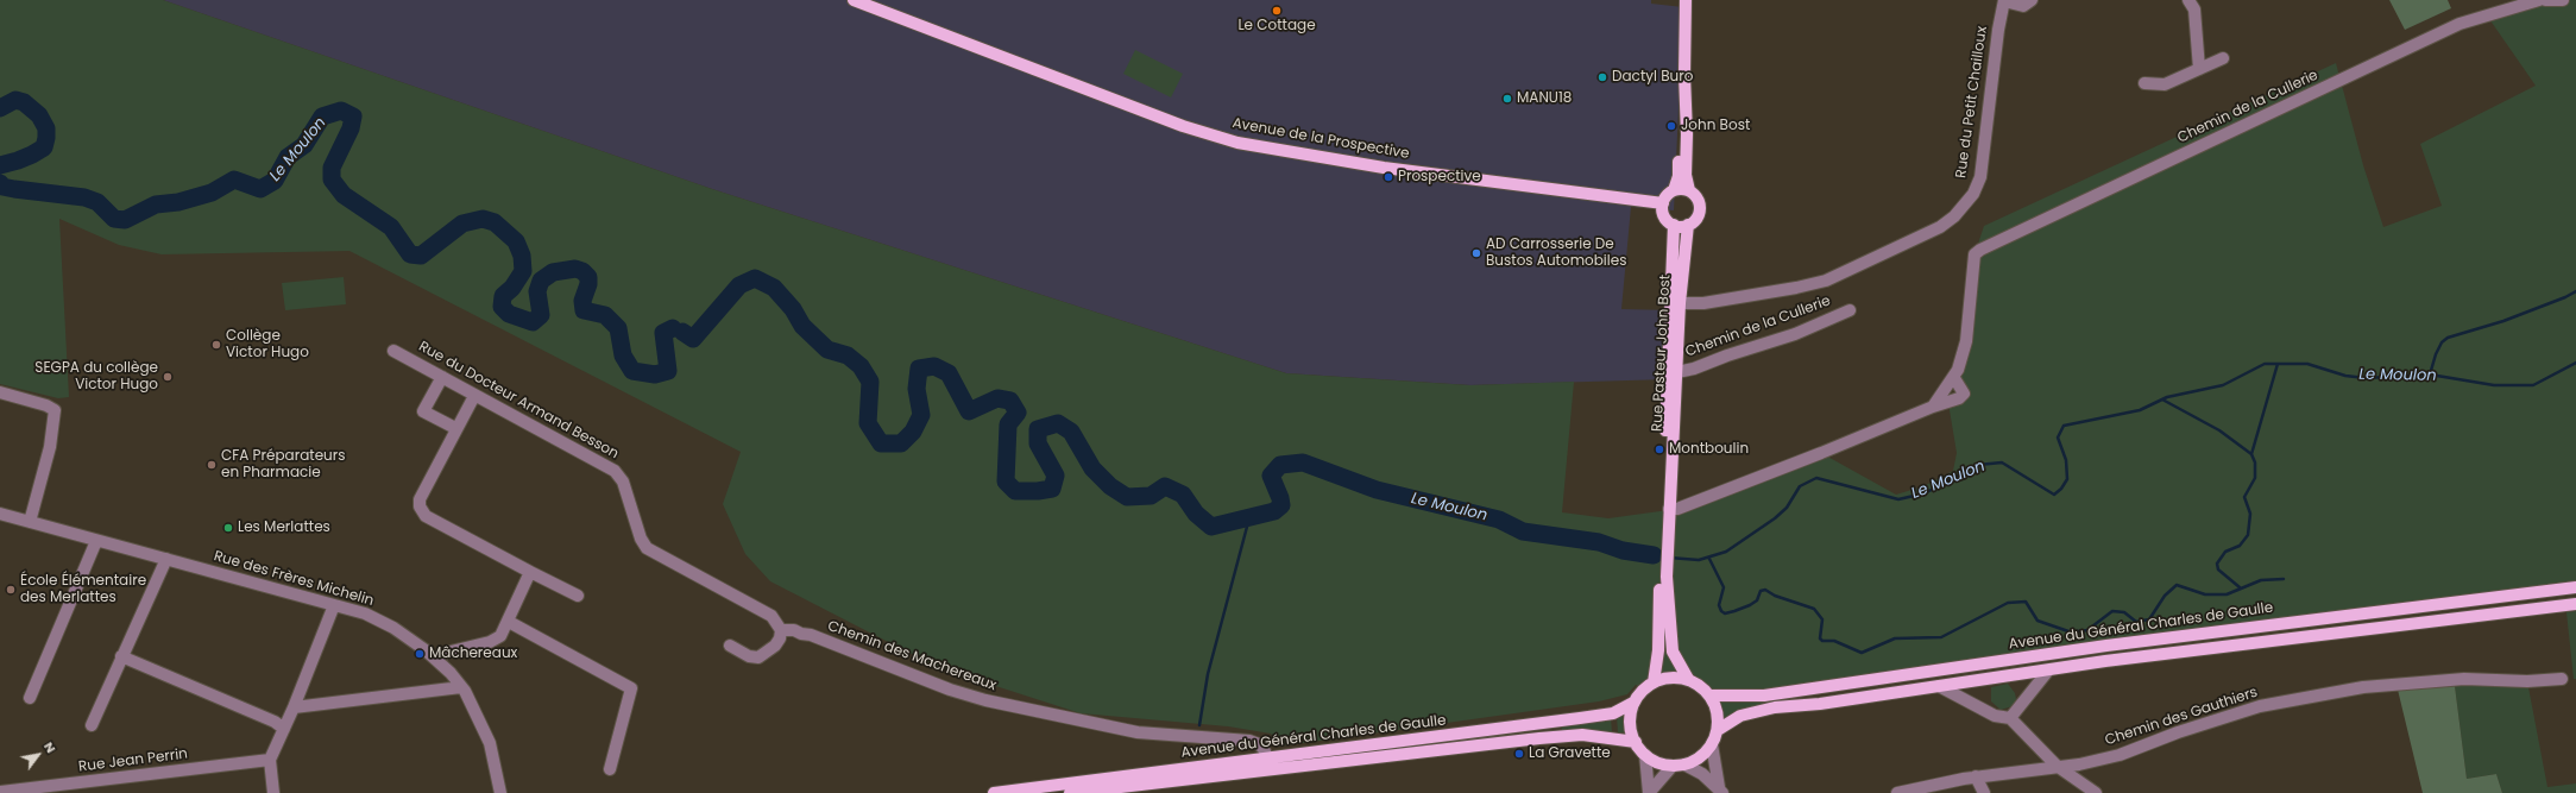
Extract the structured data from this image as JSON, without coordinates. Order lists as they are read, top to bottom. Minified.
{"streets":{"main road":["Avenue de la Prospective","Rue Pasteur John Bost","Avenue du Général Charles de Gaulle"],"street":["Rue du Petit Chailloux","Chemin de la Cullerie","Rue du Docteur Armand Besson","Rue des Frères Michelin","Chemin des Machereaux","Chemin des Gauthiers","Rue Jean Perrin"]},"crossings":[["Rue du Petit Chailloux","Rue Pasteur John Bost"],["Chemin de la Cullerie","Rue Pasteur John Bost"],["Avenue de la Prospective","Rue Pasteur John Bost"],["Rue Pasteur John Bost","Avenue du Général Charles de Gaulle"],["Rue du Docteur Armand Besson","Chemin des Machereaux"],["Avenue du Général Charles de Gaulle","Chemin des Machereaux"]],"water":["Le Moulon"],"places":["Le Cottage","Dactyl Buro","MANU18","John Bost","Prospective","AD Carrosserie De Bustos Automobiles","Collège Victor Hugo","SEGPA du collège Victor Hugo","Montboulin","CFA Préparateurs en Pharmacie","Les Merlattes","École Élémentaire des Merlattes","Mâchereaux","La Gravette"],"north":"top right"}
